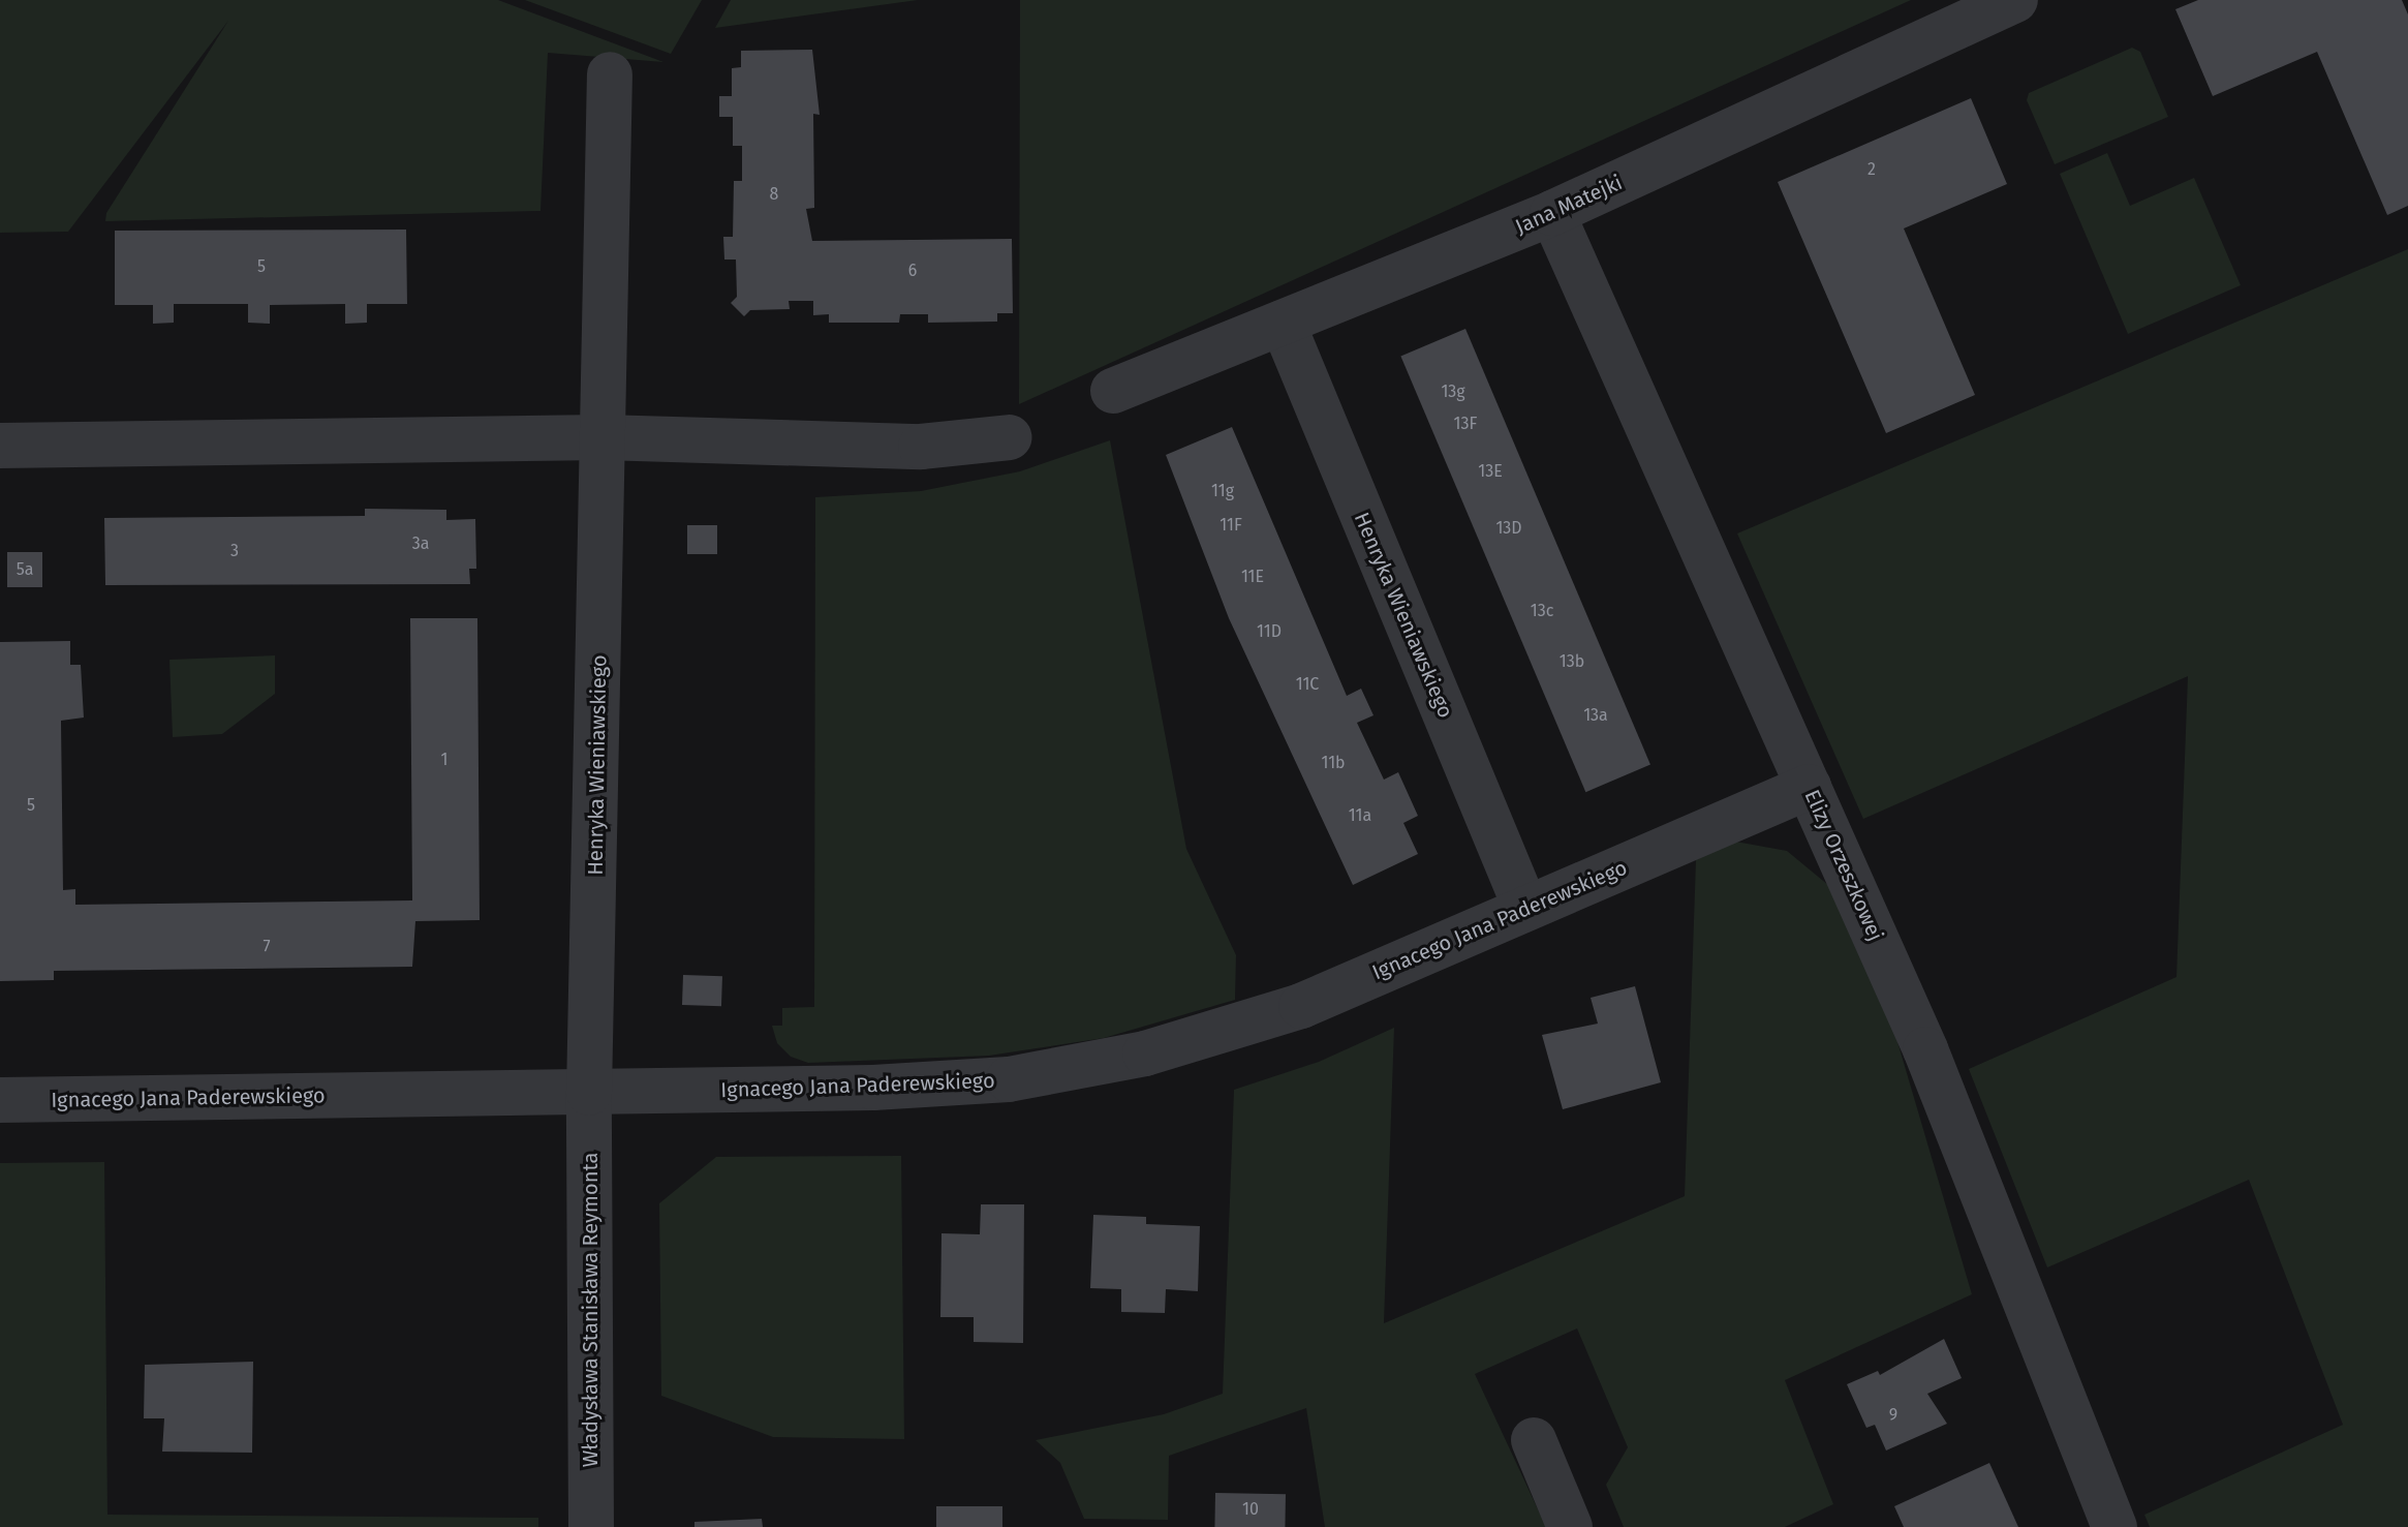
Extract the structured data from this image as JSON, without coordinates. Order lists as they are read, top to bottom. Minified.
{"streets":{"street":["Jana Matejki","Henryka Wieniawskiego","Elizy Orzeszkowej","Ignacego Jana Paderewskiego","Władysława Stanisława Reymonta"]},"crossings":[["Jana Matejki","Henryka Wieniawskiego"],["Jana Matejki","Elizy Orzeszkowej"],["Henryka Wieniawskiego","Ignacego Jana Paderewskiego"],["Henryka Wieniawskiego","Władysława Stanisława Reymonta"],["Elizy Orzeszkowej","Ignacego Jana Paderewskiego"],["Ignacego Jana Paderewskiego","Władysława Stanisława Reymonta"]],"house_numbers":["2","8","5","6","13g","13F","13E","11g","11F","13D","3a","3","5a","11E","13c","11D","13b","11C","13a","1","11b","5","11a","7","9","10"]}
